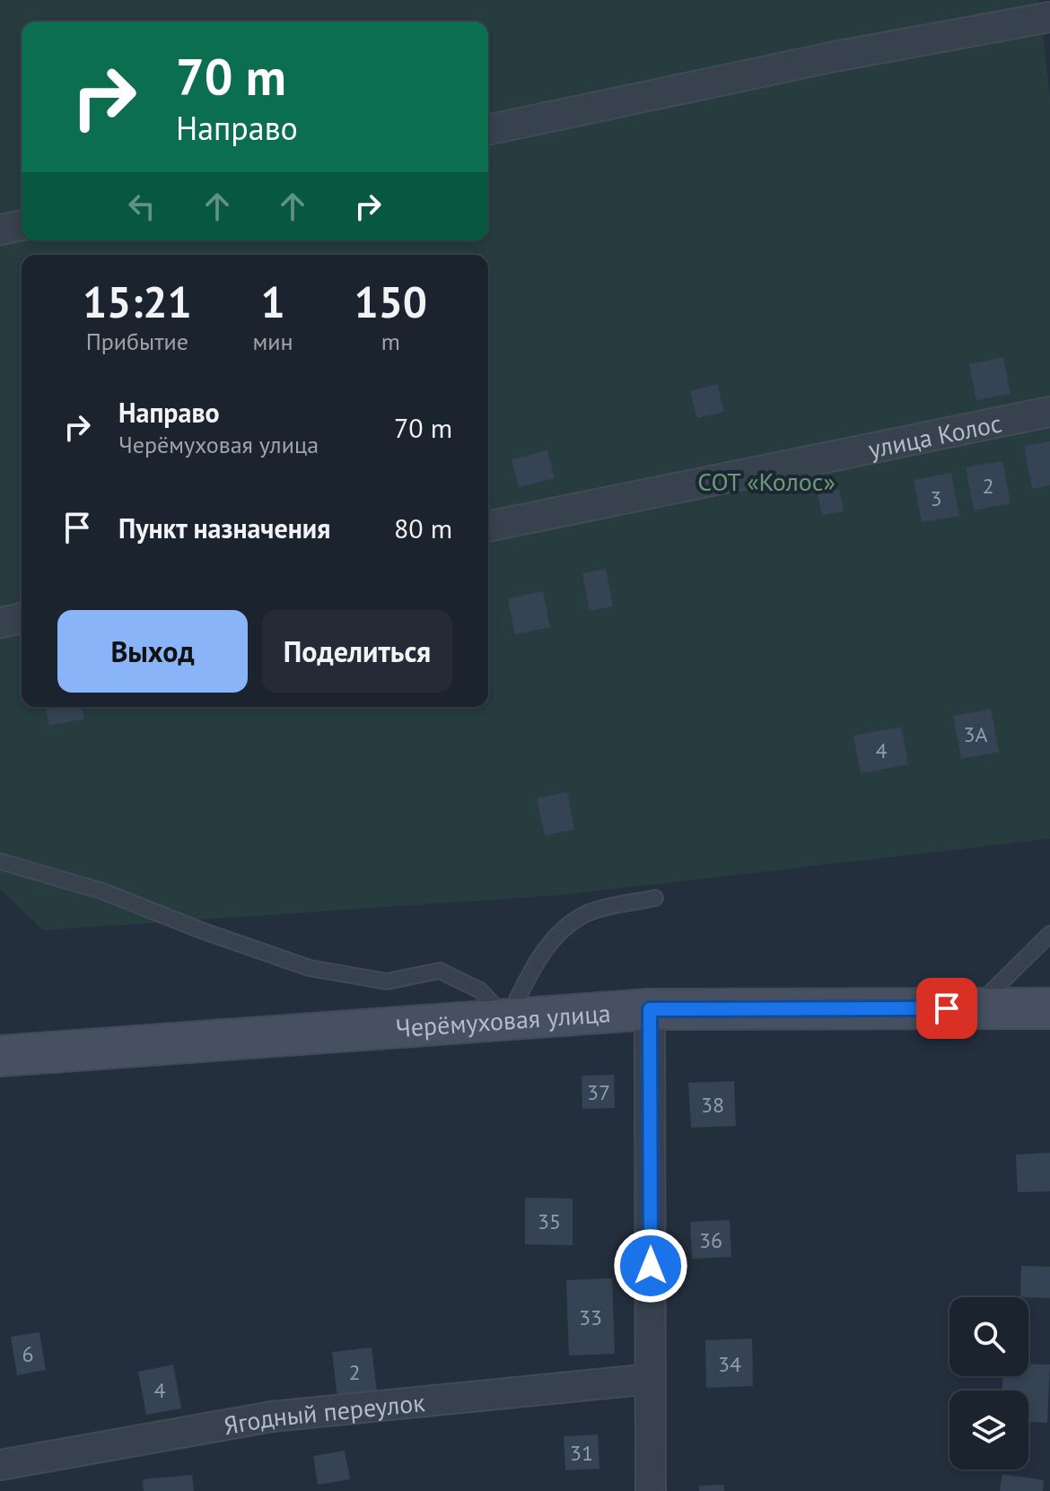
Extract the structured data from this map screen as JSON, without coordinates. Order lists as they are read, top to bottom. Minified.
{"streets":{"street":["улица Колос","Черёмуховая улица","Ягодный переулок"]},"parks":["СОТ «Колос»"],"house_numbers":["2","3","3А","4","37","38","35","36","33","6","34","2","4","31"],"page":{"turn":["70 m","Направо"],"eta":["15:21","Прибытие","1","мин","150","m"],"list":[{"name":"Направо","note":"Черёмуховая улица","value":"70 m"},{"name":"Пункт назначения","value":"80 m"}],"buttons":["Выход","Поделиться"]}}
